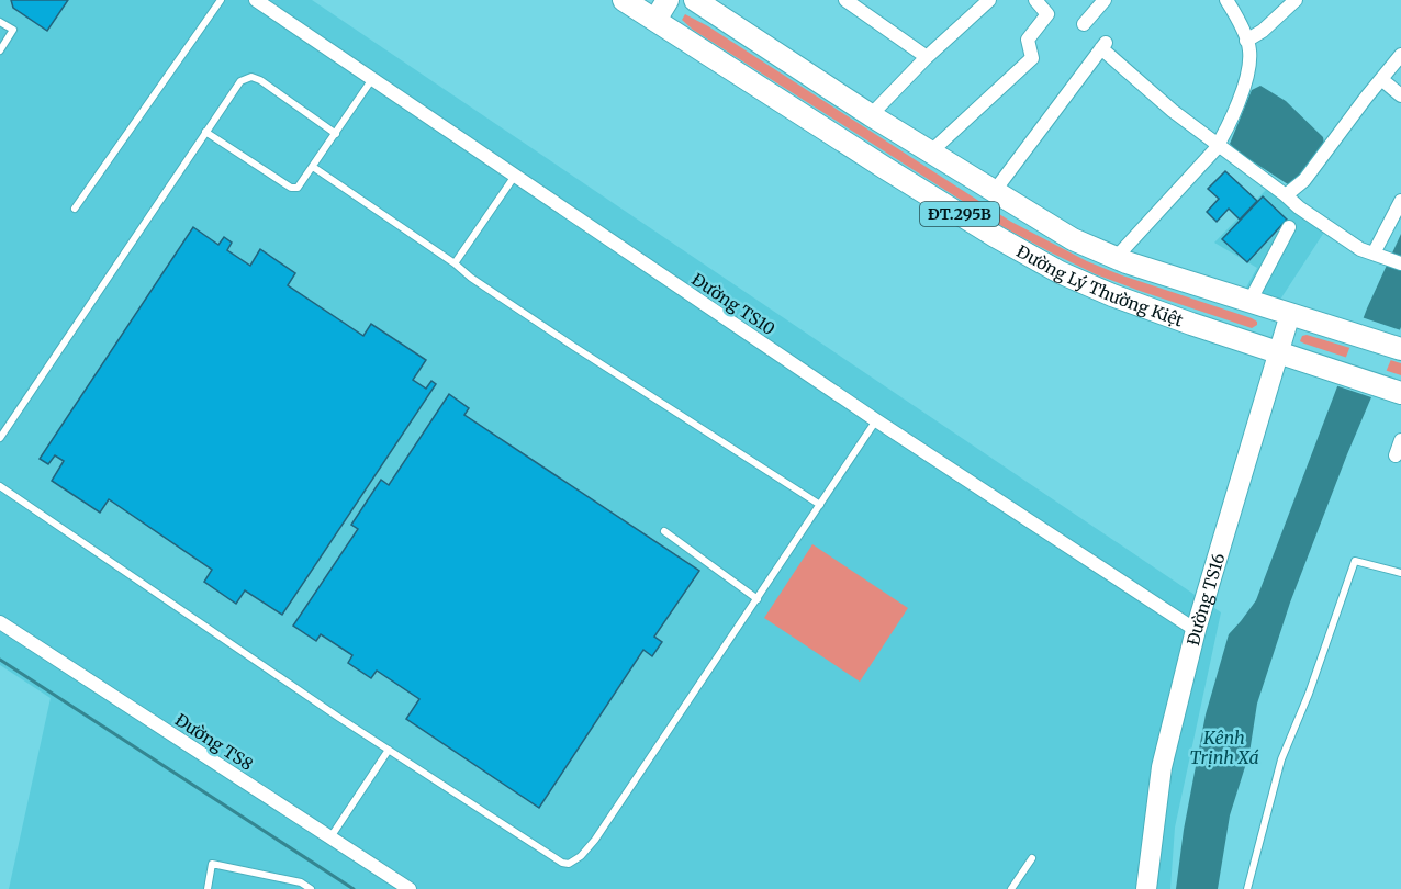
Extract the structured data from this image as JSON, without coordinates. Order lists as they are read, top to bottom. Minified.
{"streets":{"main road":["ĐT.295B","Đường Lý Thường Kiệt"],"street":["Đường TS10","Đường TS16","Đường TS8"]},"crossings":[["Đường Lý Thường Kiệt","Đường TS16"],["Đường TS10","Đường TS16"]],"water":["Kênh Trịnh Xá"]}
